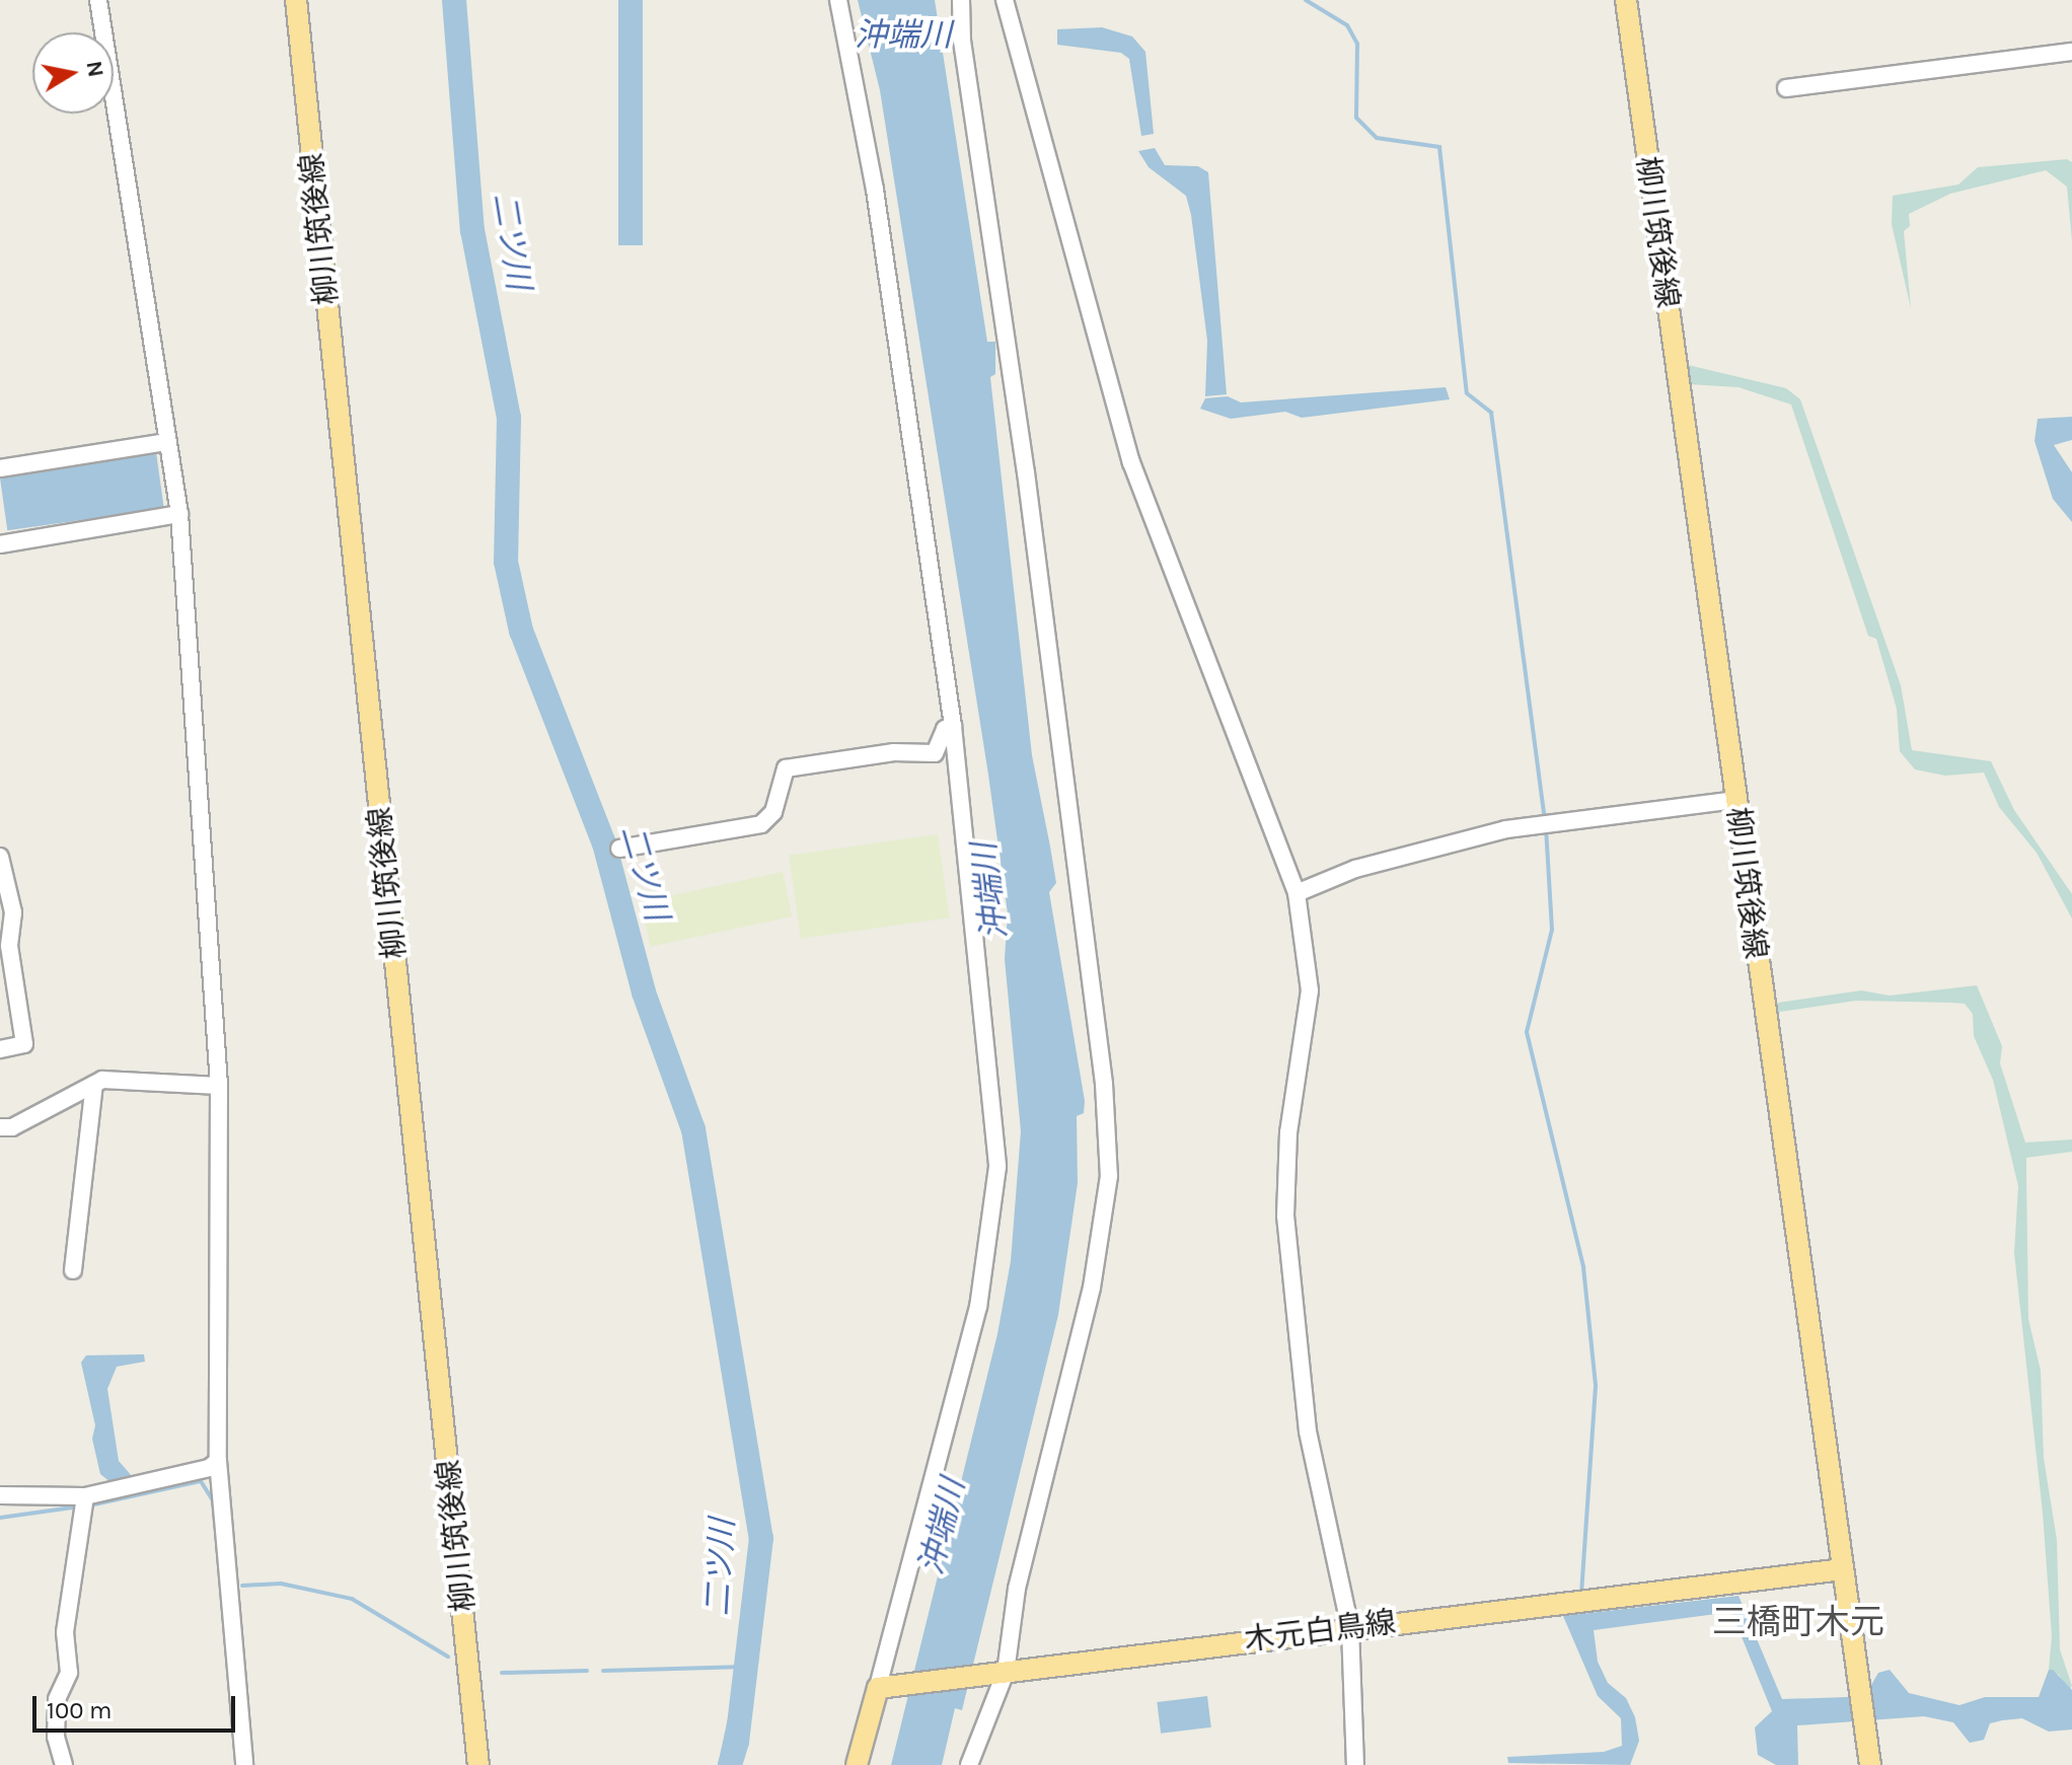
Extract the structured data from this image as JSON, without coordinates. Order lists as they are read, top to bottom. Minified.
{"streets":{"main road":["柳川筑後線","木元白鳥線"]},"crossings":[["柳川筑後線","木元白鳥線"]],"districts":["三橋町木元"],"water":["沖端川","二ツ川"],"scale_bar":"100 m","north":"right"}
